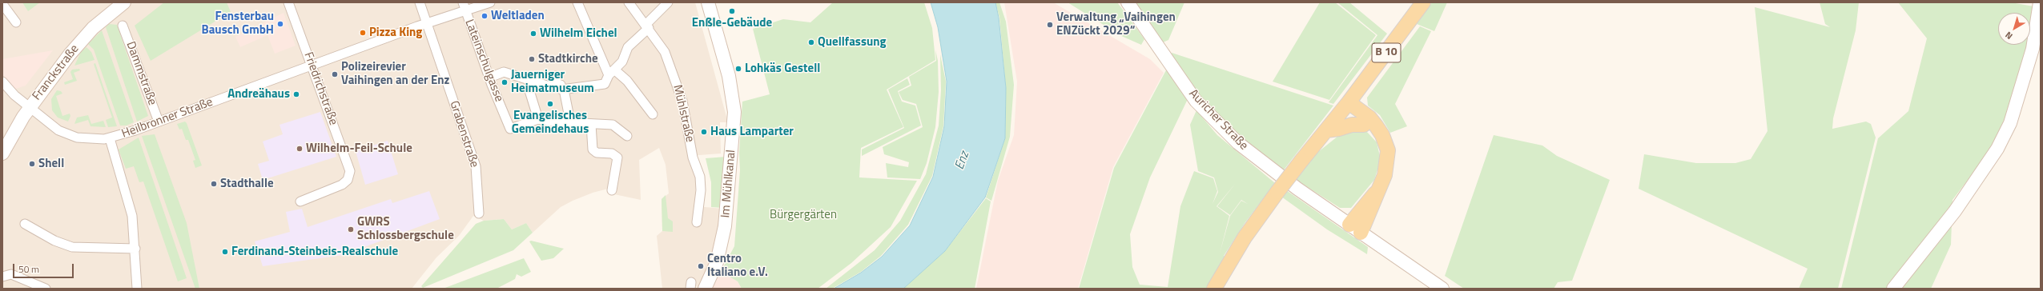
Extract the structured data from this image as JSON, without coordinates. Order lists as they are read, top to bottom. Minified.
{"streets":{"main road":["B 10"],"street":["Lateinschulgasse","Franckstraße","Dammstraße","Friedrichstraße","Mühlstraße","Heilbronner Straße","Auricher Straße","Grabenstraße","Im Mühlkanal"]},"crossings":[["Lateinschulgasse","Heilbronner Straße"],["Franckstraße","Heilbronner Straße"],["Dammstraße","Heilbronner Straße"],["Friedrichstraße","Heilbronner Straße"],["Heilbronner Straße","Grabenstraße"]],"water":["Enz"],"parks":["Bürgergärten"],"places":["Enßle-Gebäude","Weltladen","Fensterbau Bausch GmbH","Verwaltung „Vaihingen ENZückt 2029“","Pizza King","Wilhelm Eichel","Quellfassung","Stadtkirche","Lohkäs Gestell","Polizeirevier Vaihingen an der Enz","Jauerniger Heimatmuseum","Andreähaus","Evangelisches Gemeindehaus","Haus Lamparter","Wilhelm-Feil-Schule","Shell","Stadthalle","GWRS Schlossbergschule","Ferdinand-Steinbeis-Realschule","Centro Italiano e.V."],"scale_bar":"50 m","north":"bottom left"}
